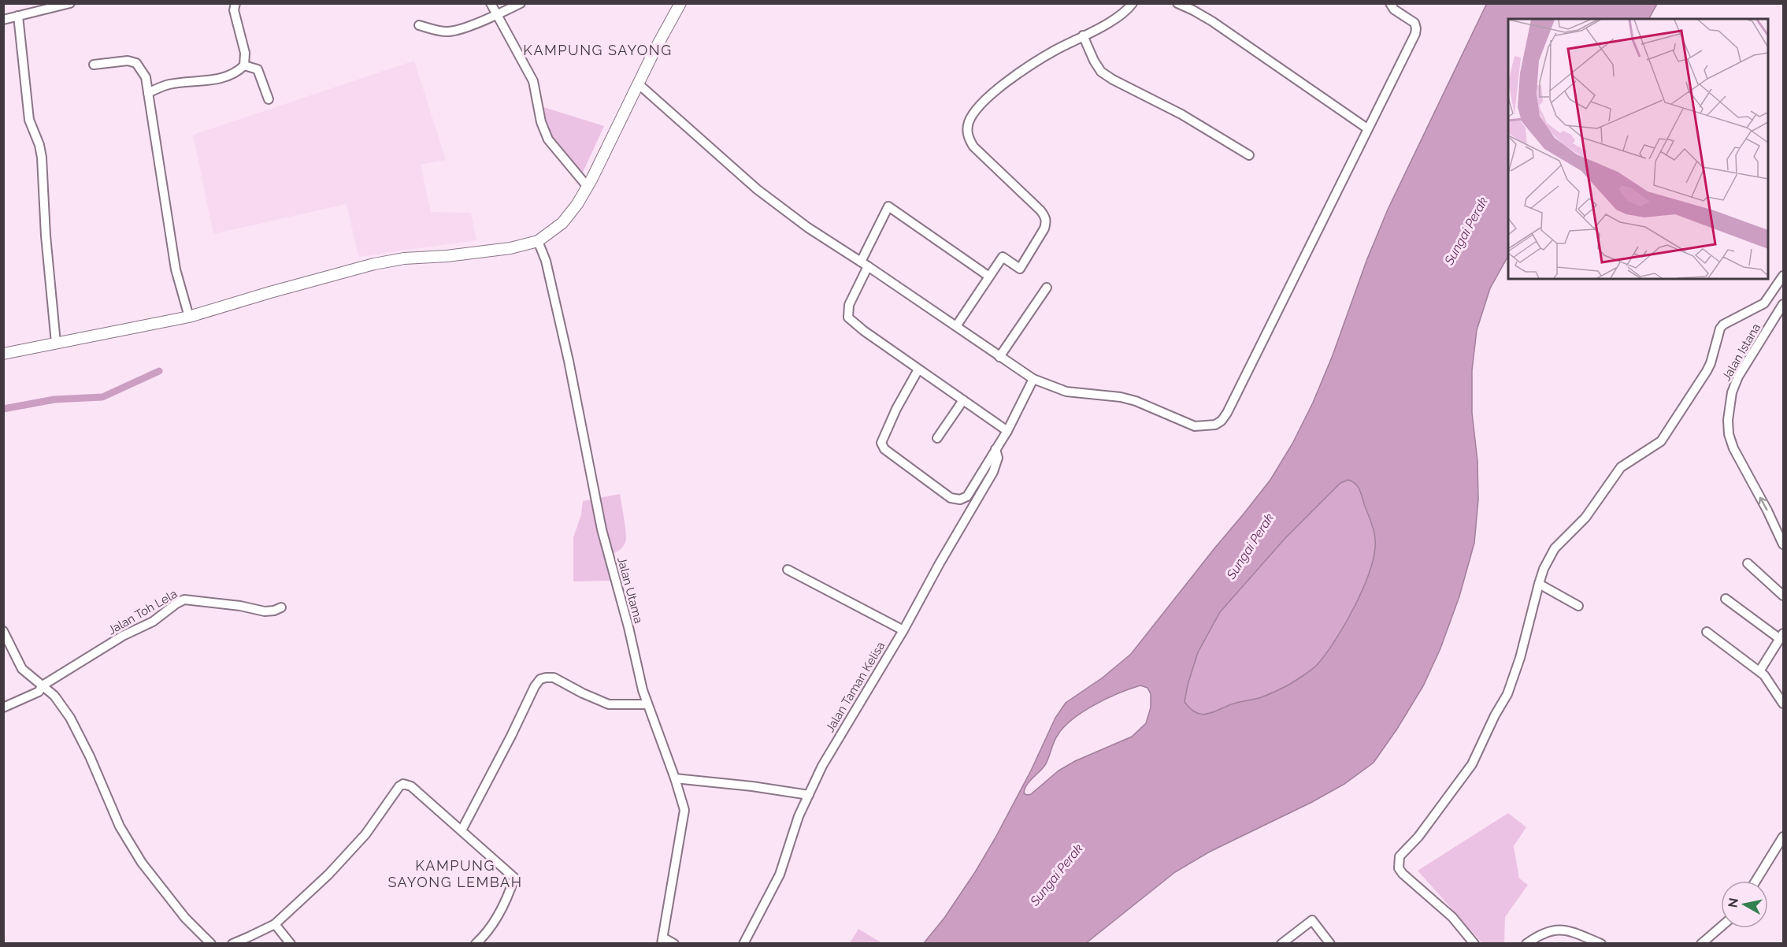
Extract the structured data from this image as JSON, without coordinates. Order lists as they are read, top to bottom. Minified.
{"streets":{"street":["Jalan Istana","Jalan Utama","Jalan Toh Lela","Jalan Taman Kelisa"]},"one_way":["Jalan Istana"],"districts":["KAMPUNG SAYONG","KAMPUNG SAYONG LEMBAH"],"water":["Sungai Perak"],"north":"left"}
